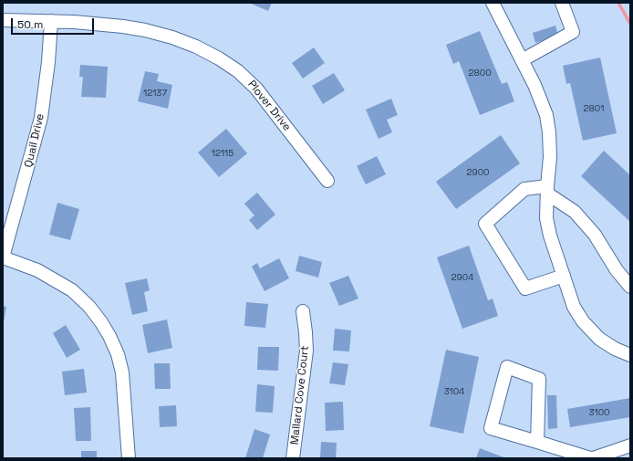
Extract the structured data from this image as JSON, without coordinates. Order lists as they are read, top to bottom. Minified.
{"streets":{"street":["Plover Drive","Quail Drive","Mallard Cove Court"]},"crossings":[["Plover Drive","Quail Drive"]],"house_numbers":["2800","12137","2801","12115","2900","2904","3104","3100"],"scale_bar":"50 m"}
